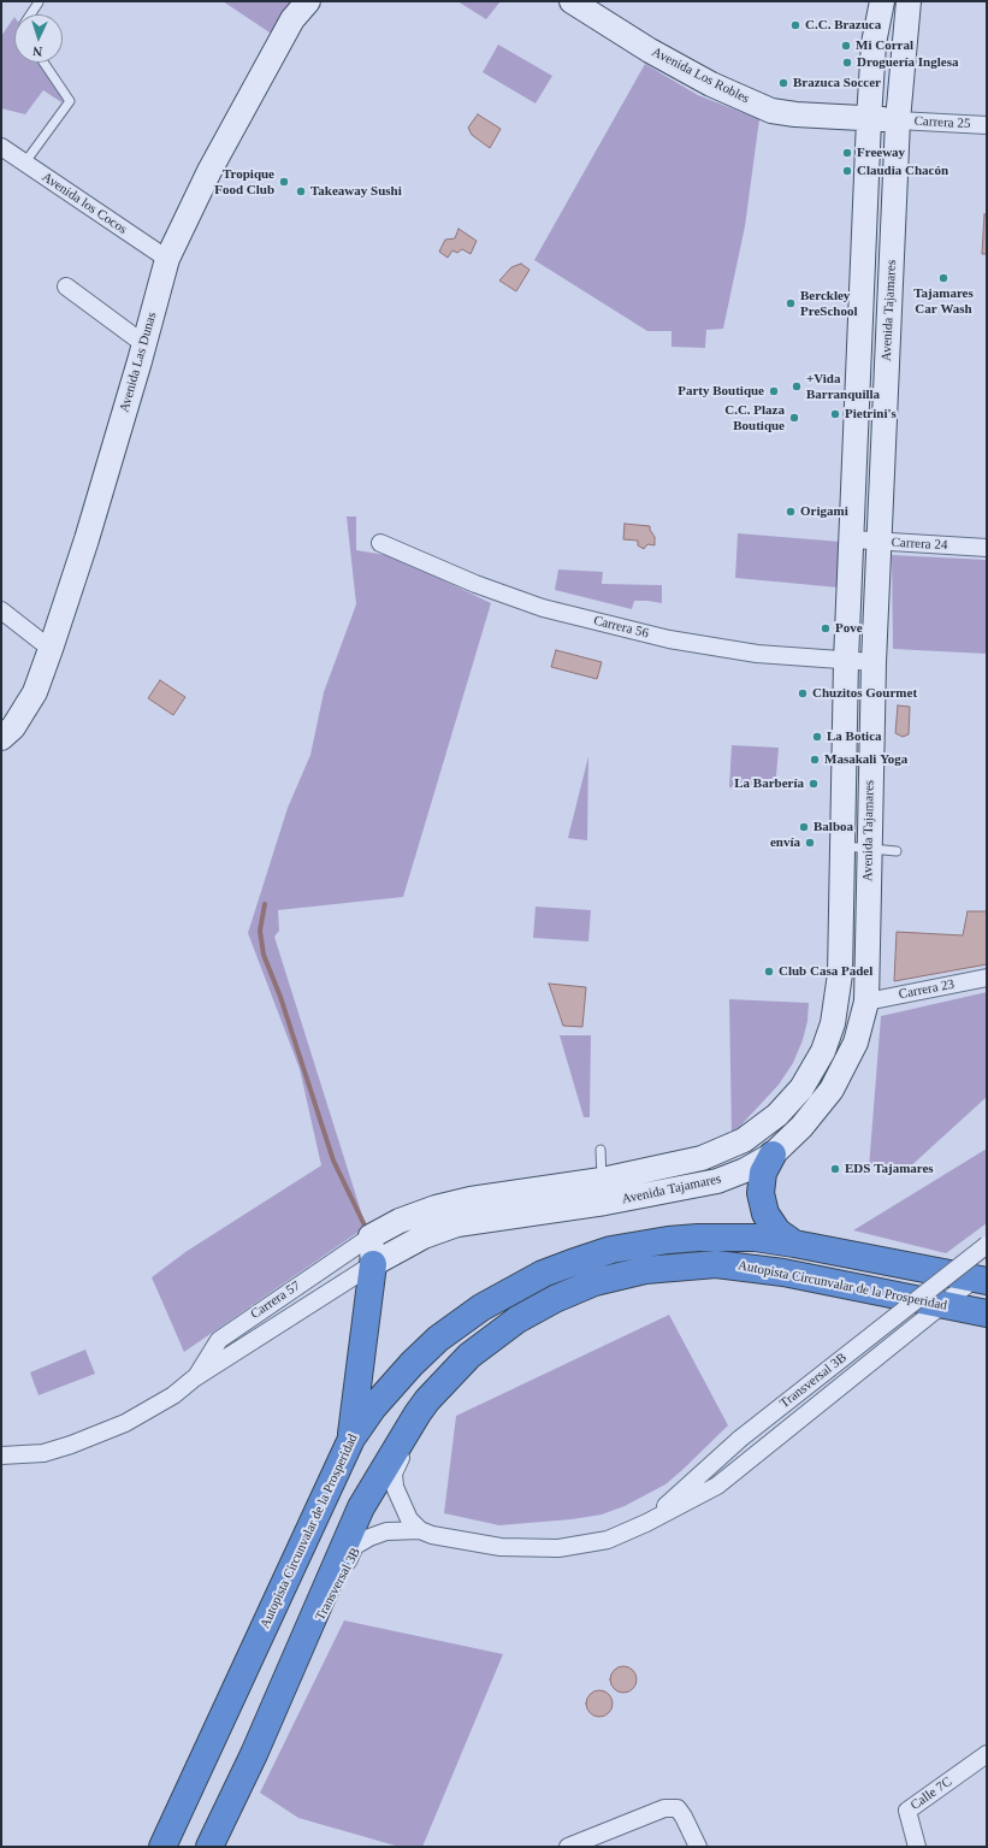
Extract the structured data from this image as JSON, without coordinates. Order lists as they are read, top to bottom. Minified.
{"streets":{"highway":["Autopista Circunvalar de la Prosperidad"],"street":["Avenida Los Robles","Carrera 25","Avenida los Cocos","Avenida Tajamares","Avenida Las Dunas","Carrera 24","Carrera 56","Carrera 23","Carrera 57","Transversal 3B","Calle 7C"]},"crossings":[["Avenida Los Robles","Carrera 25"],["Avenida Los Robles","Avenida Tajamares"],["Carrera 25","Avenida Tajamares"],["Avenida los Cocos","Avenida Las Dunas"],["Avenida Tajamares","Carrera 24"],["Avenida Tajamares","Carrera 56"],["Avenida Tajamares","Carrera 23"],["Avenida Tajamares","Carrera 57"],["Autopista Circunvalar de la Prosperidad","Transversal 3B"]],"places":["C.C. Brazuca","Mi Corral","Droguería Inglesa","Brazuca Soccer","Freeway","Claudia Chacón","Tropique Food Club","Takeaway Sushi","Tajamares Car Wash","Berckley PreSchool","+Vida Barranquilla","Party Boutique","Pietrini's","C.C. Plaza Boutique","Origami","Pove","Chuzitos Gourmet","La Botica","Masakali Yoga","La Barbería","Balboa","envía","Club Casa Padel","EDS Tajamares"],"north":"bottom"}
